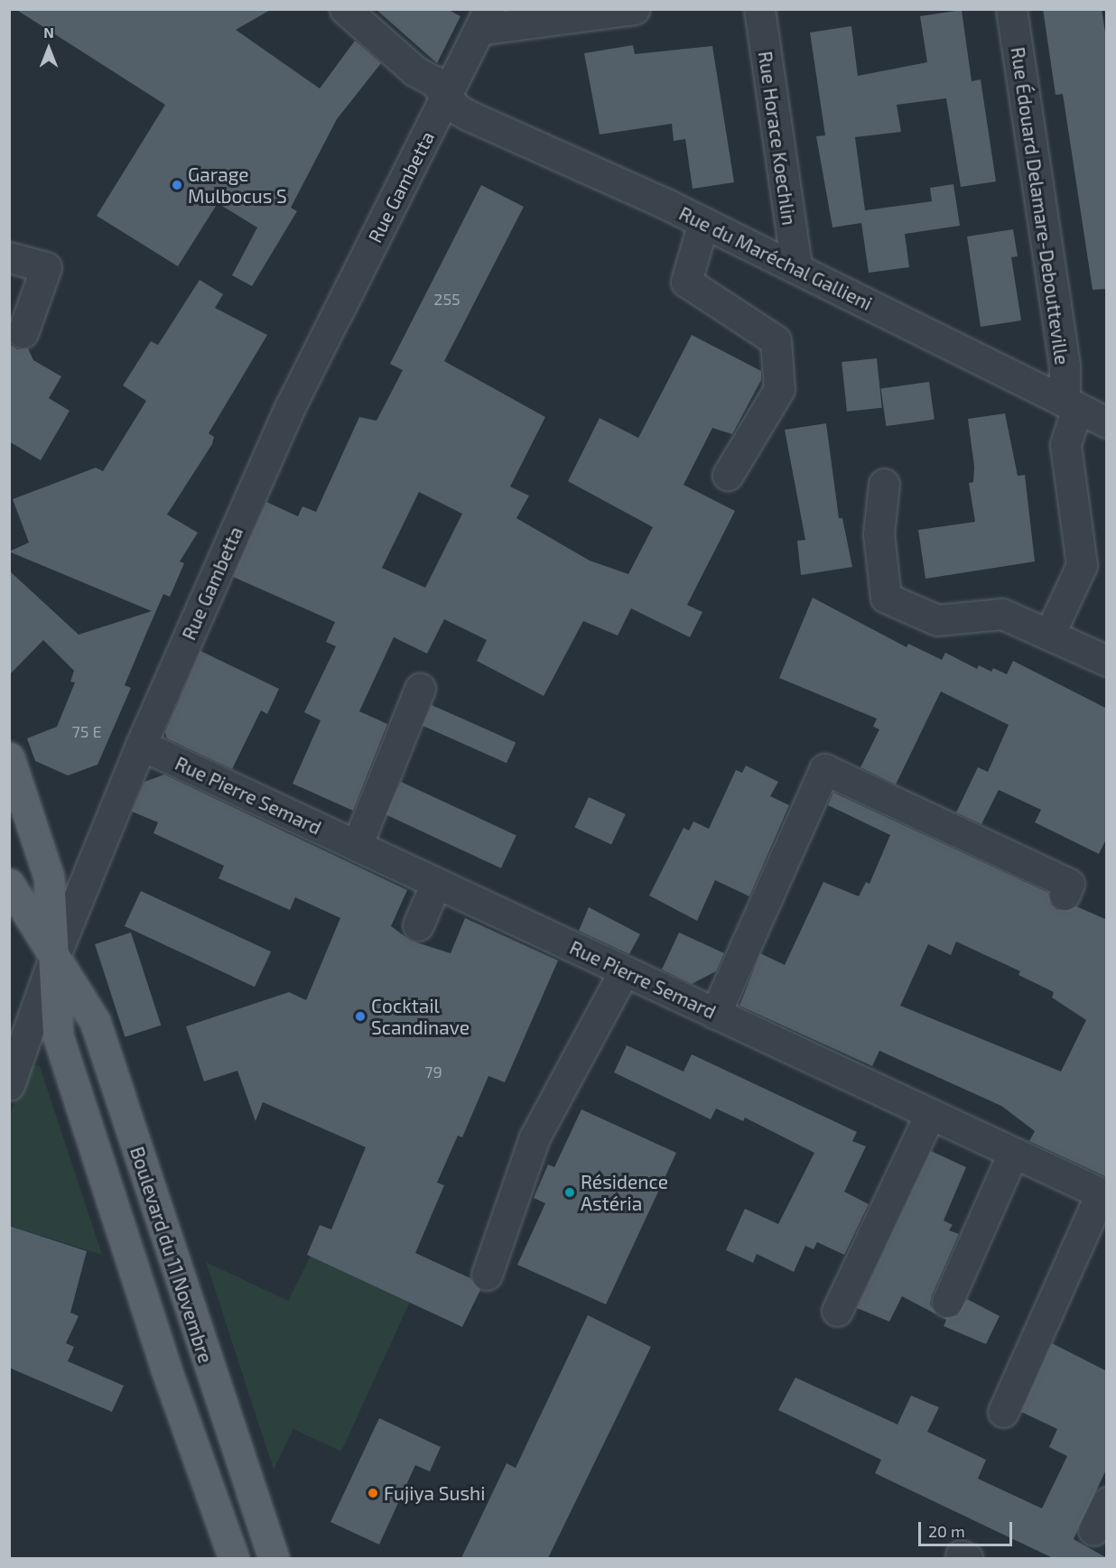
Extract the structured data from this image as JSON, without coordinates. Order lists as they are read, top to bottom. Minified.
{"streets":{"main road":["Boulevard du 11 Novembre"],"street":["Rue Horace Koechlin","Rue Gambetta","Rue Édouard Delamare-Deboutteville","Rue du Maréchal Gallieni","Rue Pierre Semard"]},"crossings":[["Rue Horace Koechlin","Rue du Maréchal Gallieni"],["Rue Gambetta","Rue du Maréchal Gallieni"],["Rue Gambetta","Rue Pierre Semard"],["Rue Gambetta","Boulevard du 11 Novembre"],["Rue Édouard Delamare-Deboutteville","Rue du Maréchal Gallieni"]],"places":["Garage Mulbocus S","Cocktail Scandinave","Résidence Astéria","Fujiya Sushi"],"house_numbers":["255","75 E","79"],"scale_bar":"20 m","north":"top"}
